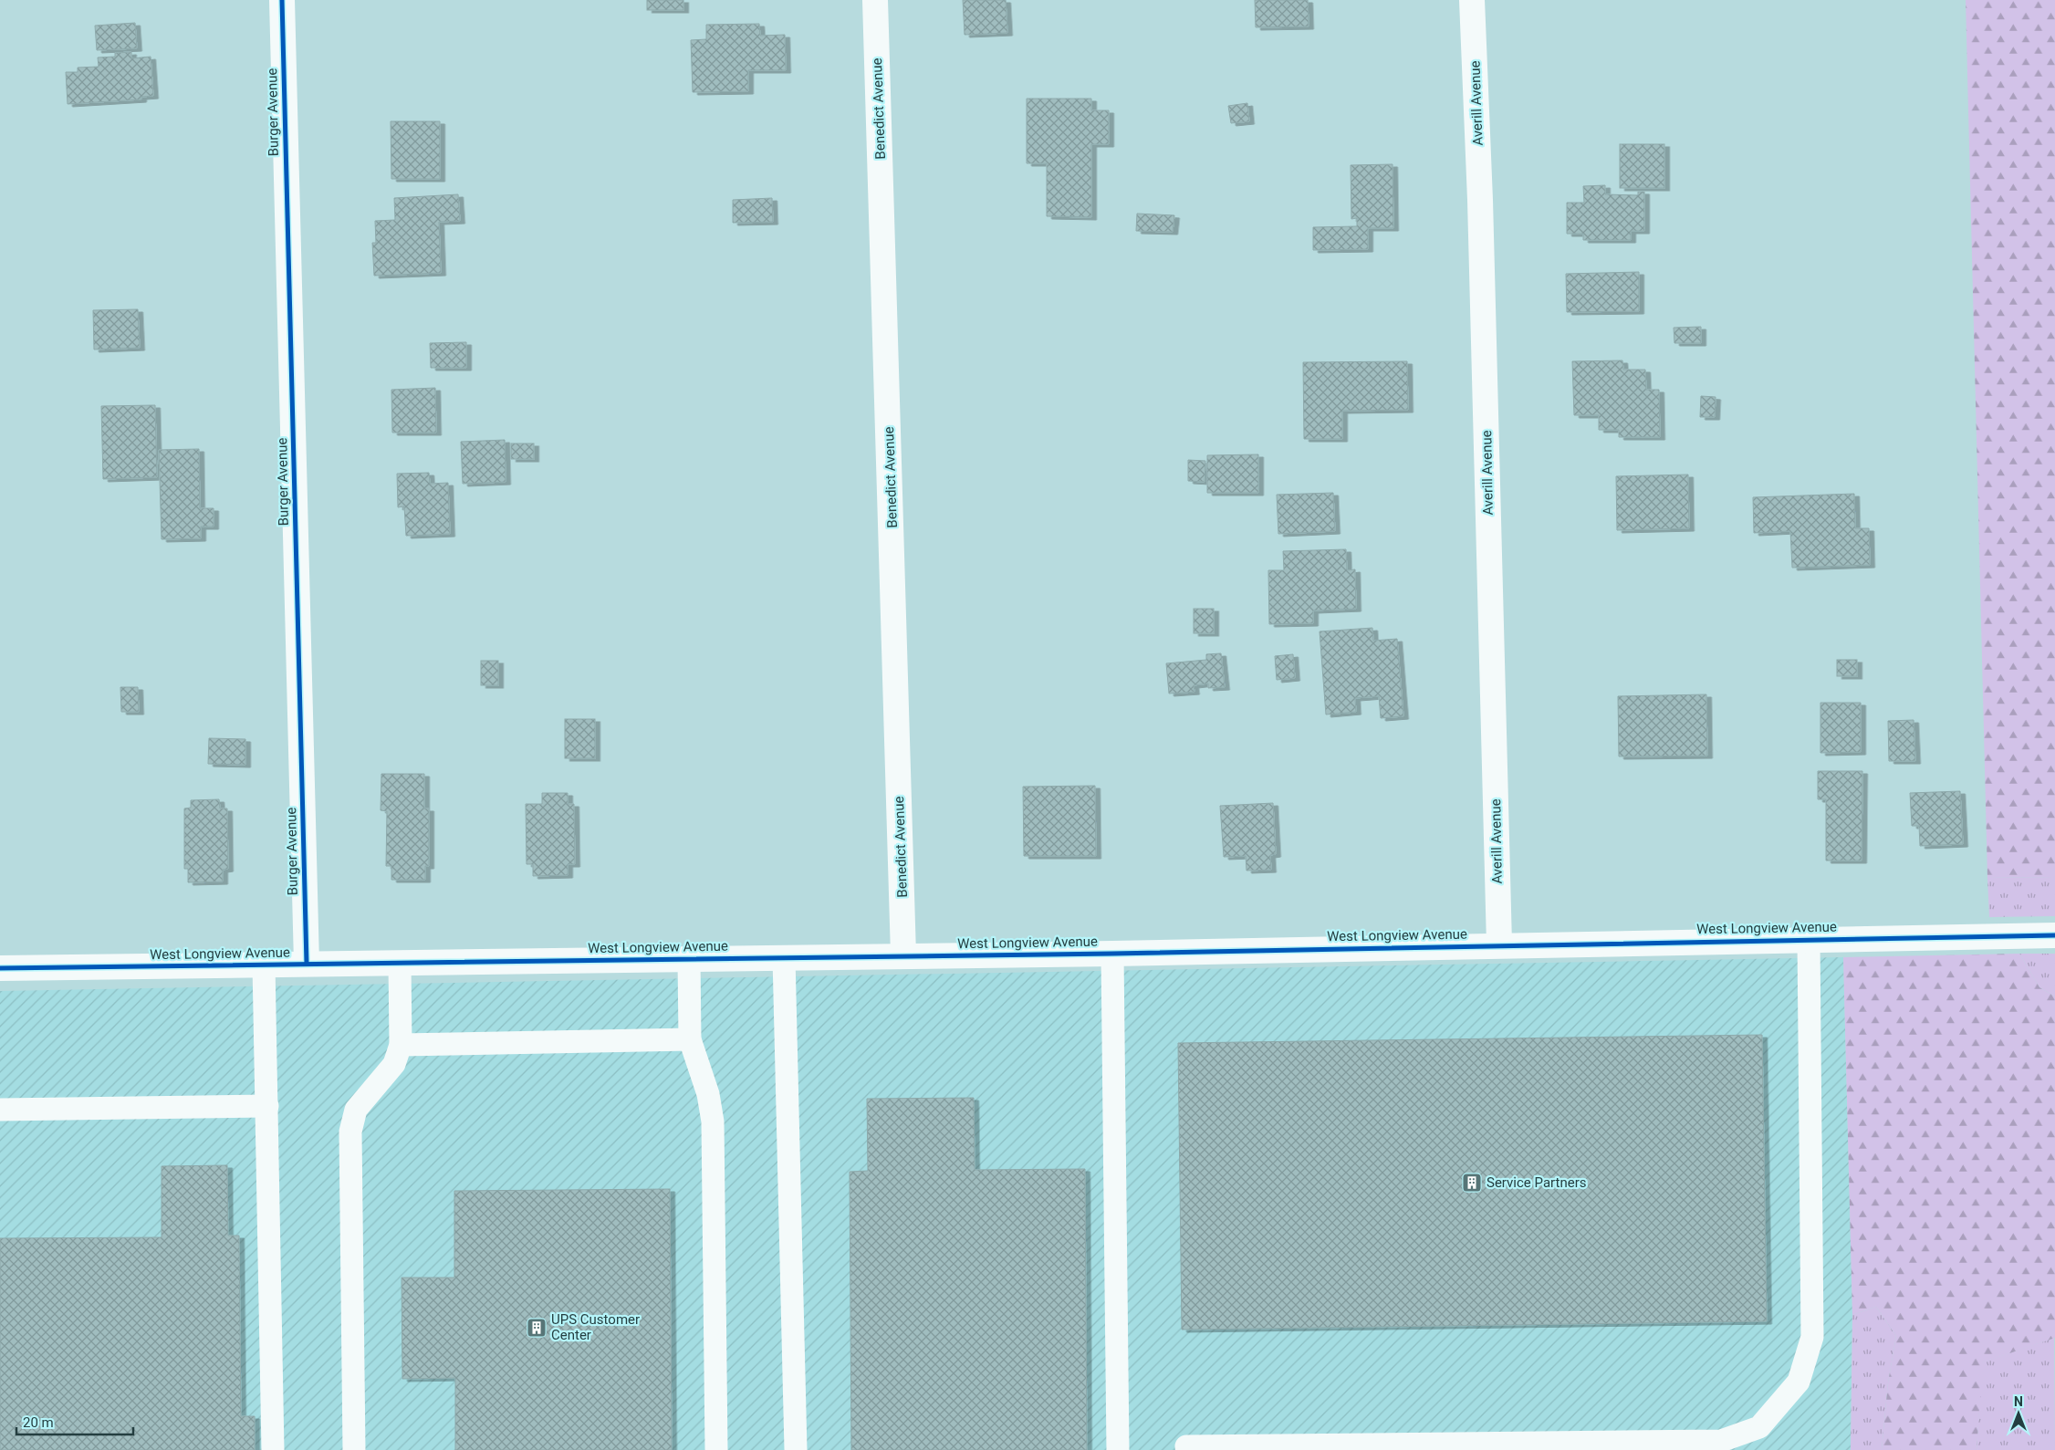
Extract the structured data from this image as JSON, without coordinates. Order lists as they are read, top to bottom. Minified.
{"streets":{"street":["Averill Avenue","Benedict Avenue","Burger Avenue","West Longview Avenue"]},"crossings":[["Averill Avenue","West Longview Avenue"],["Benedict Avenue","West Longview Avenue"],["Burger Avenue","West Longview Avenue"]],"places":{"building":["Service Partners","UPS Customer Center"]},"scale_bar":"20 m","north":"top"}
